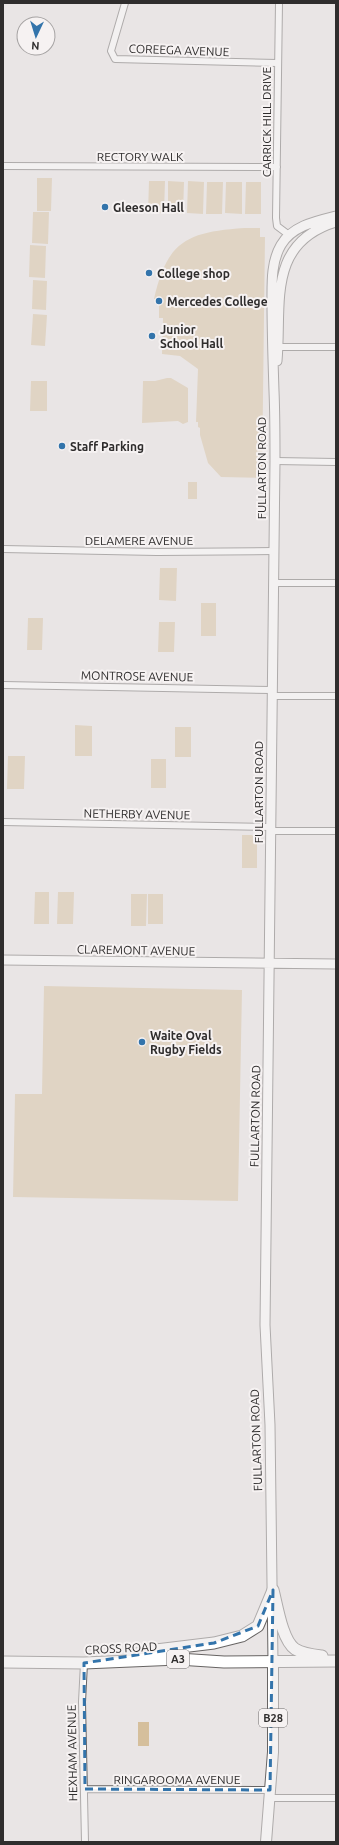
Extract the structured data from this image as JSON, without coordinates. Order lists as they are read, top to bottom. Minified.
{"streets":{"highway":["CROSS ROAD","A3"],"main road":["FULLARTON ROAD","CLAREMONT AVENUE","B28"],"street":["COREEGA AVENUE","CARRICK HILL DRIVE","RECTORY WALK","DELAMERE AVENUE","MONTROSE AVENUE","NETHERBY AVENUE","HEXHAM AVENUE","RINGAROOMA AVENUE"]},"crossings":[["COREEGA AVENUE","CARRICK HILL DRIVE"],["CARRICK HILL DRIVE","RECTORY WALK"],["CARRICK HILL DRIVE","FULLARTON ROAD"],["CARRICK HILL DRIVE","B28"],["FULLARTON ROAD","DELAMERE AVENUE"],["FULLARTON ROAD","MONTROSE AVENUE"],["FULLARTON ROAD","NETHERBY AVENUE"],["FULLARTON ROAD","CLAREMONT AVENUE"],["FULLARTON ROAD","CROSS ROAD"],["FULLARTON ROAD","B28"],["FULLARTON ROAD","RINGAROOMA AVENUE"],["CROSS ROAD","HEXHAM AVENUE"],["HEXHAM AVENUE","RINGAROOMA AVENUE"]],"places":["Gleeson Hall","College shop","Mercedes College","Junior School Hall","Staff Parking","Waite Oval Rugby Fields"],"north":"bottom"}
